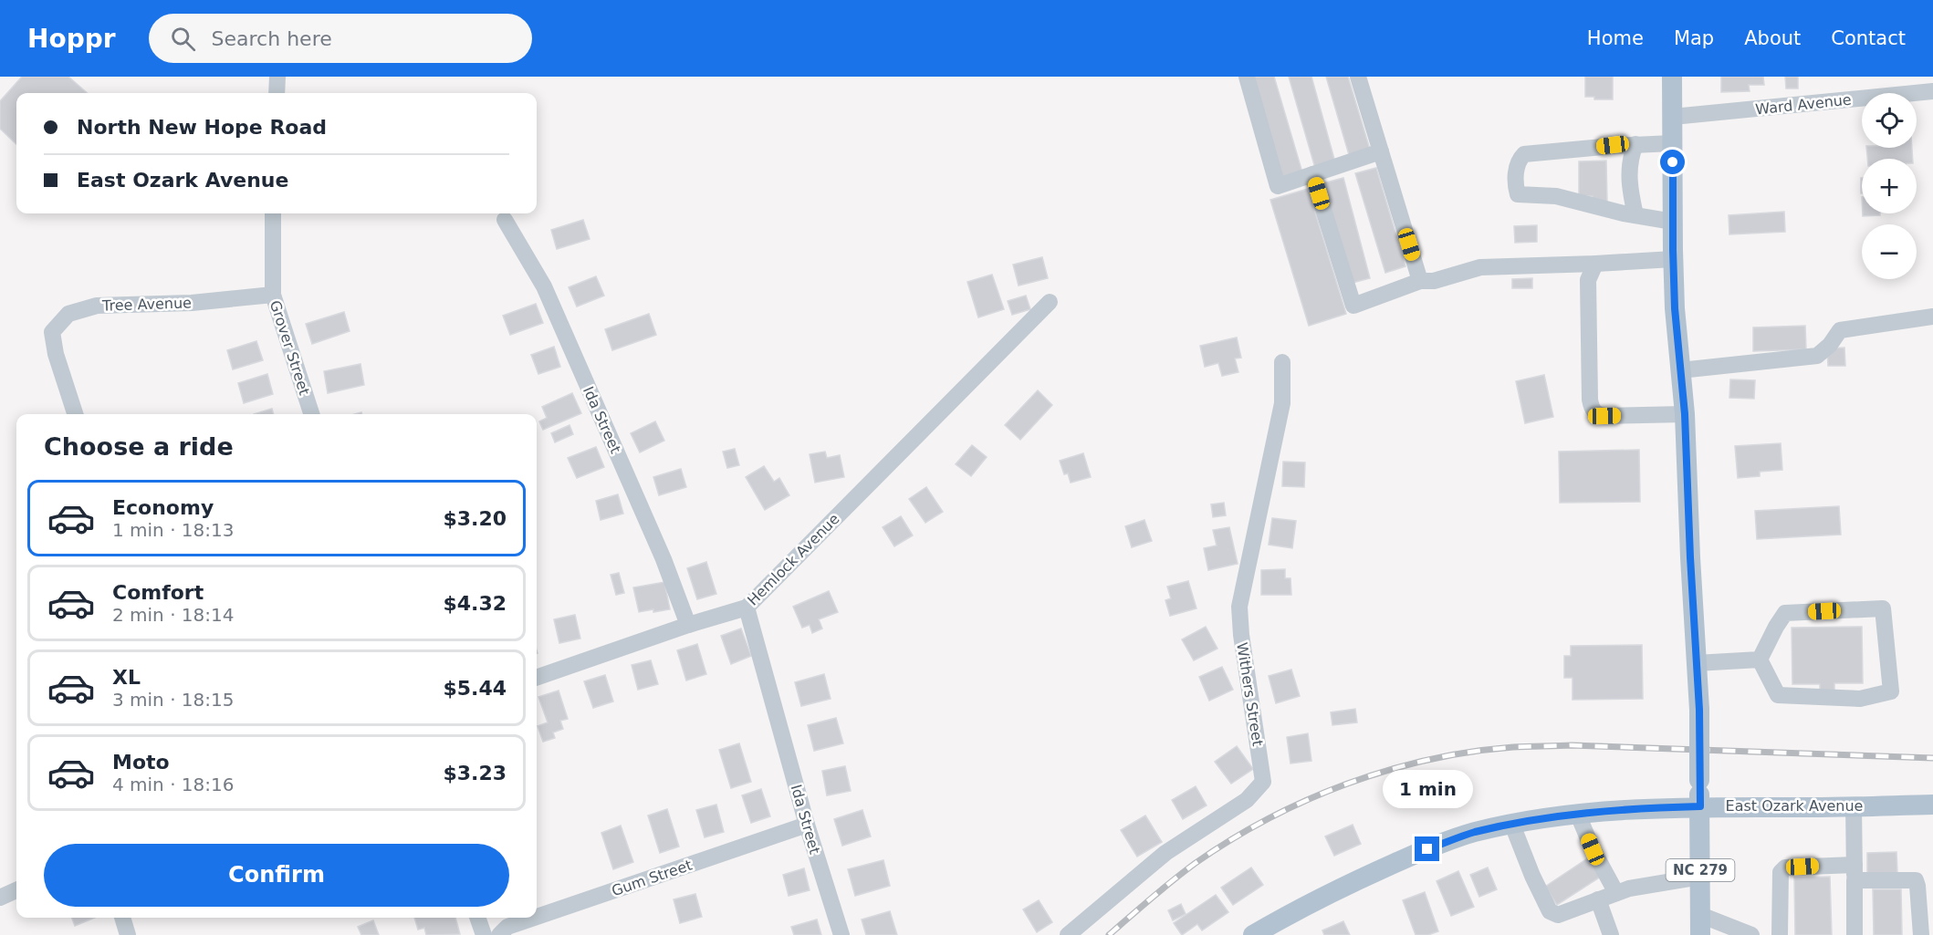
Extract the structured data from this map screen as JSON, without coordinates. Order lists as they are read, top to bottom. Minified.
{"streets":{"main road":["East Ozark Avenue","NC 279"],"street":["Ward Avenue","Tree Avenue","Grover Street","Ida Street","Hemlock Avenue","Withers Street","Gum Street"]},"crossings":[["Ward Avenue","NC 279"],["Tree Avenue","Grover Street"],["Ida Street","Hemlock Avenue"],["Ida Street","Gum Street"],["East Ozark Avenue","NC 279"]],"page":{"header":"Hoppr","search":"Search here","nav":["Home","Map","About","Contact"],"map_buttons":["+","−"],"banner":["North New Hope Road","East Ozark Avenue"],"heading":"Choose a ride","list":[{"name":"Economy","note":"1 min · 18:13","value":"$3.20"},{"name":"Comfort","note":"2 min · 18:14","value":"$4.32"},{"name":"XL","note":"3 min · 18:15","value":"$5.44"},{"name":"Moto","note":"4 min · 18:16","value":"$3.23"}],"bubble":"1 min","buttons":"Confirm"}}
